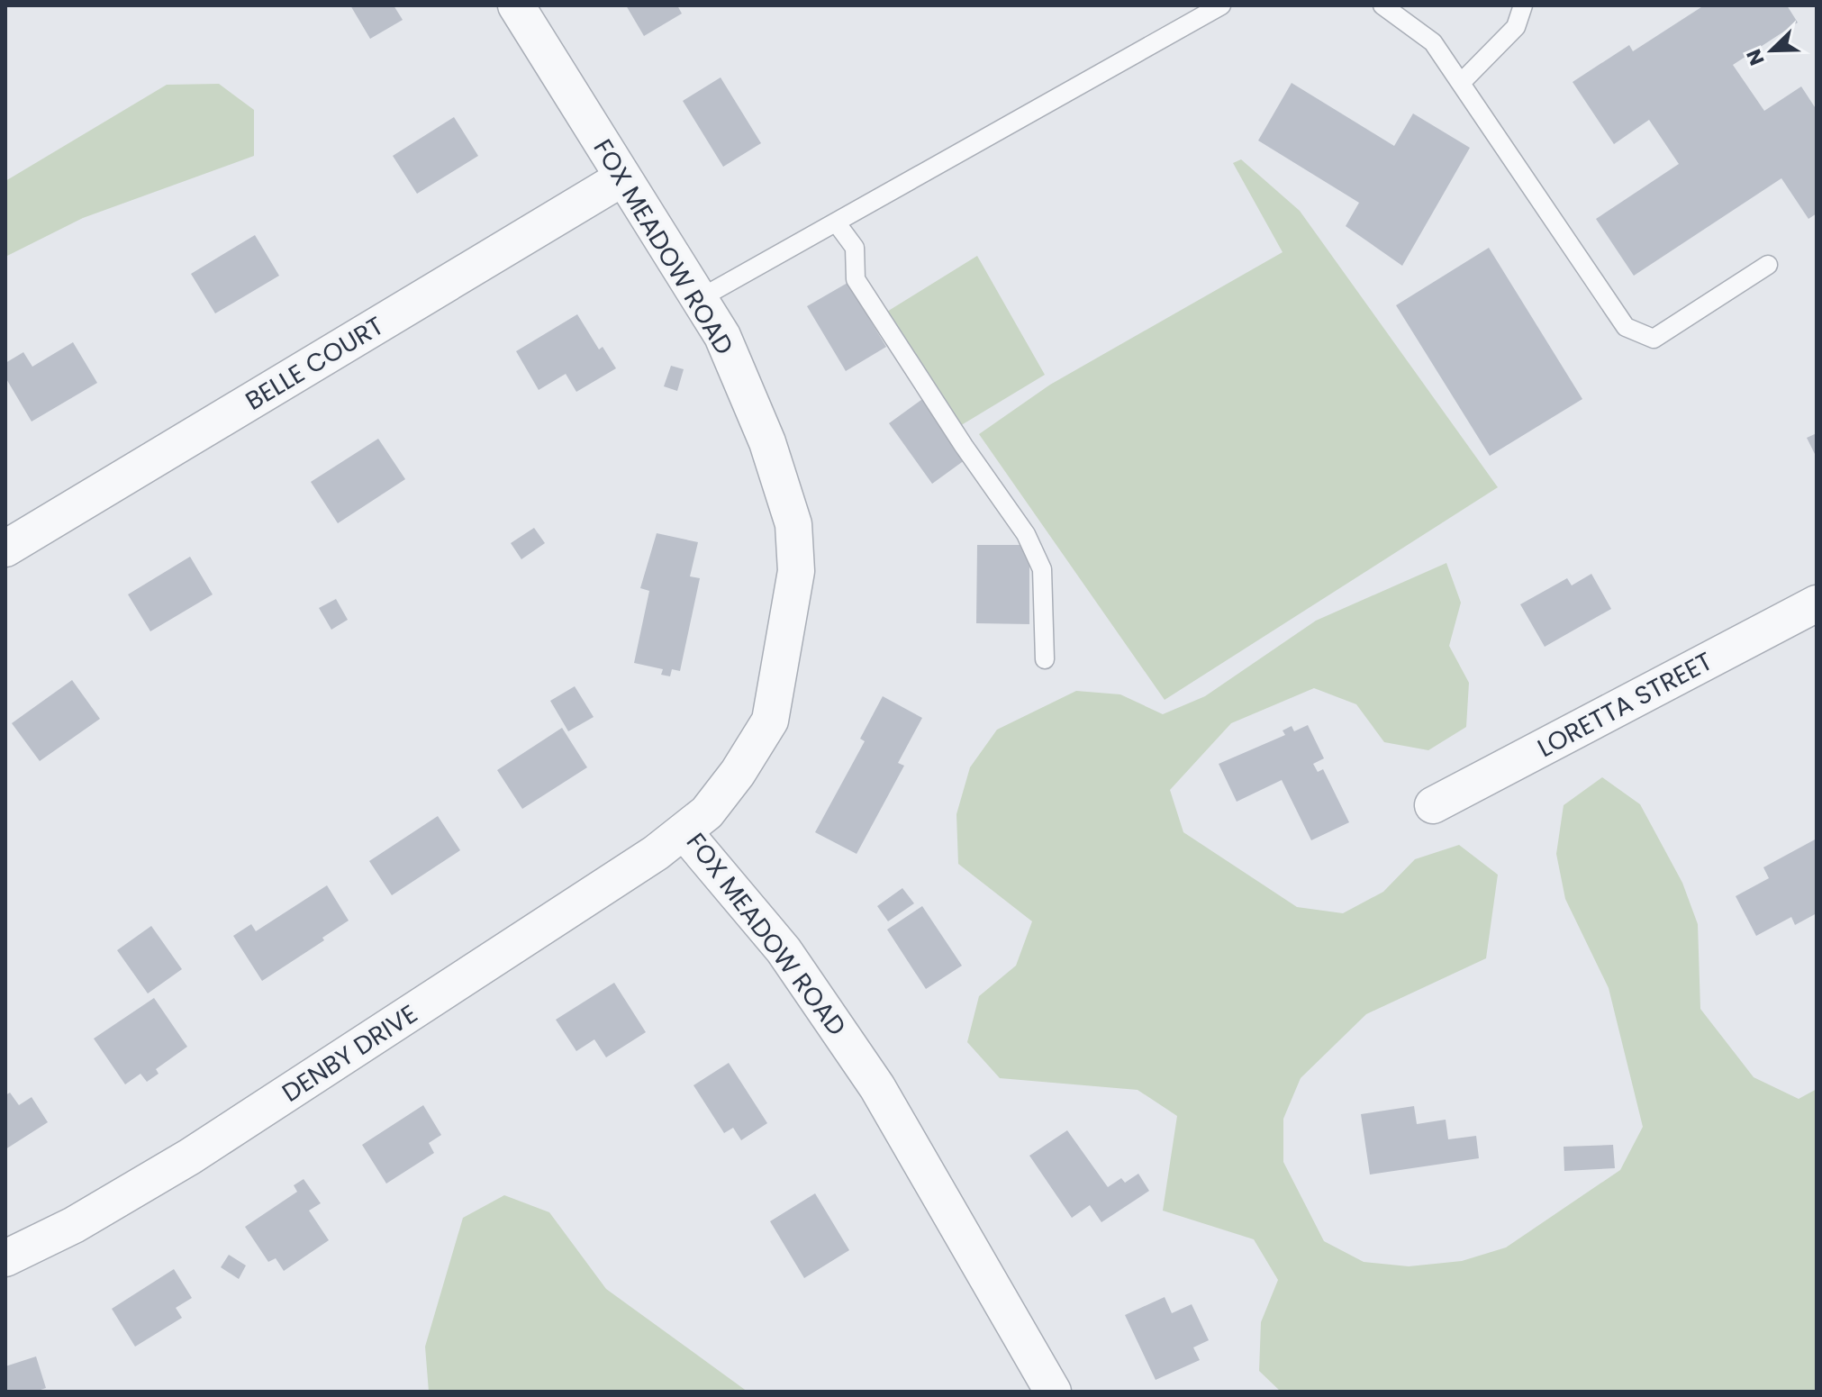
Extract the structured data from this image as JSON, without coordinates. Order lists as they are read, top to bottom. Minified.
{"streets":{"street":["FOX MEADOW ROAD","BELLE COURT","LORETTA STREET","DENBY DRIVE"]},"crossings":[["FOX MEADOW ROAD","BELLE COURT"],["FOX MEADOW ROAD","DENBY DRIVE"]],"north":"bottom left"}
